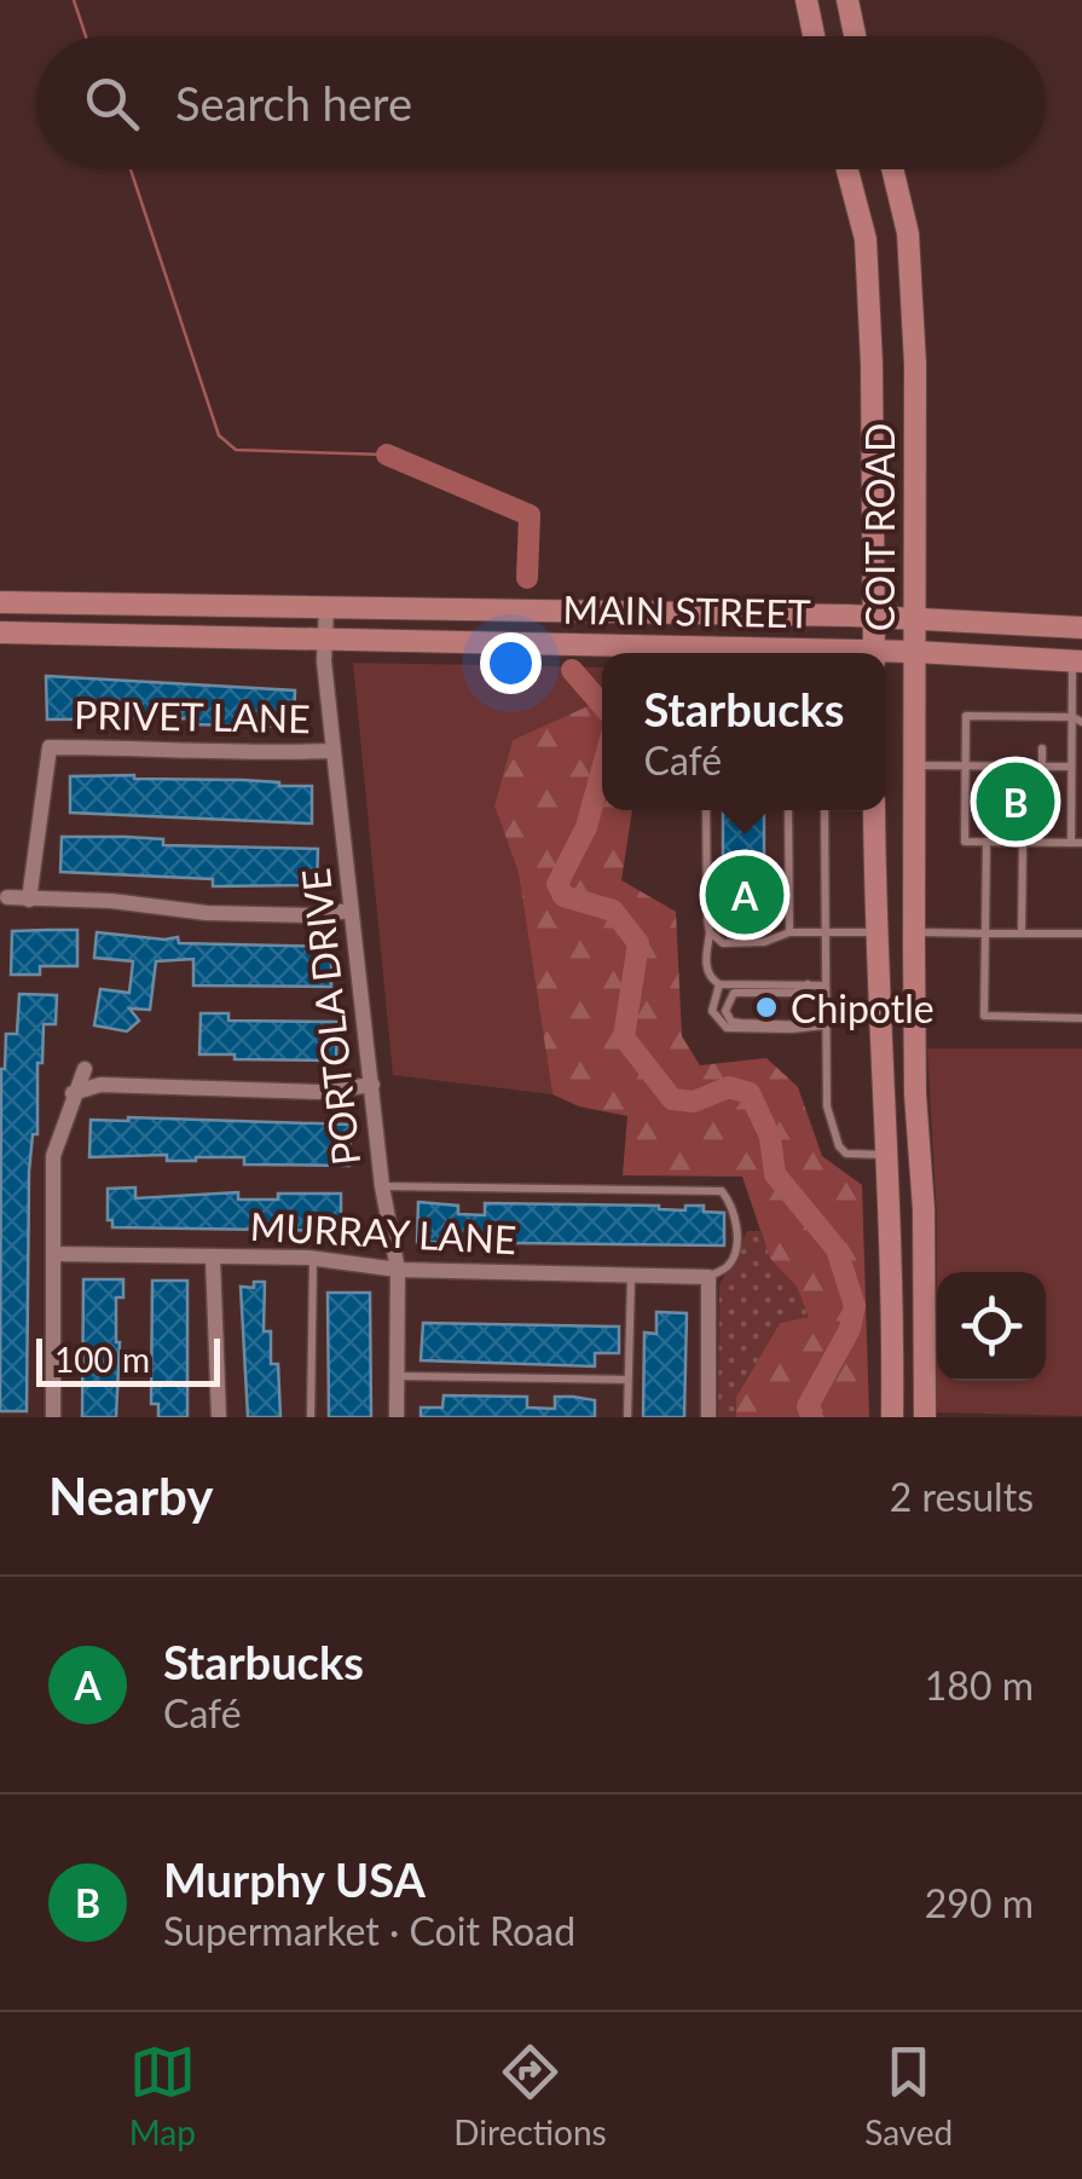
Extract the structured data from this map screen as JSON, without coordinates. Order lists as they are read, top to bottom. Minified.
{"streets":{"main road":["COIT ROAD","MAIN STREET"],"street":["PRIVET LANE","PORTOLA DRIVE","MURRAY LANE"]},"crossings":[["COIT ROAD","MAIN STREET"],["MAIN STREET","PORTOLA DRIVE"],["PRIVET LANE","PORTOLA DRIVE"],["PORTOLA DRIVE","MURRAY LANE"]],"places":["Chipotle"],"scale_bar":"100 m","page":{"search":"Search here","popup":["Starbucks","Café"],"pins":["B","A"],"scale":"100 m","heading":["Nearby","2 results"],"list":[{"mark":"A","name":"Starbucks","note":"Café","value":"180 m"},{"mark":"B","name":"Murphy USA","note":"Supermarket · Coit Road","value":"290 m"}],"nav":["Map","Directions","Saved"]}}
